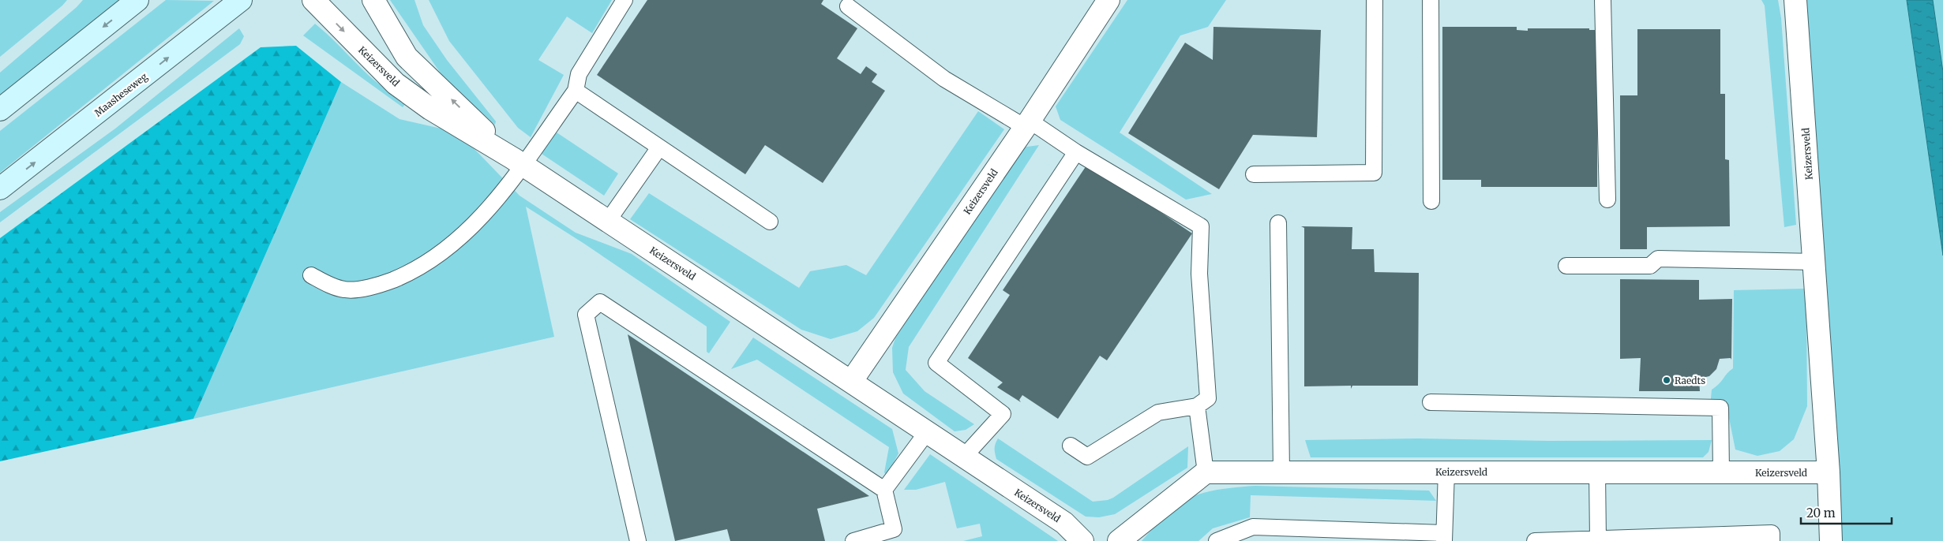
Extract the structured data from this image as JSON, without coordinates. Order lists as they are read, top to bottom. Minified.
{"streets":{"main road":["Maasheseweg"],"street":["Keizersveld"]},"places":["Raedts"],"scale_bar":"20 m"}
